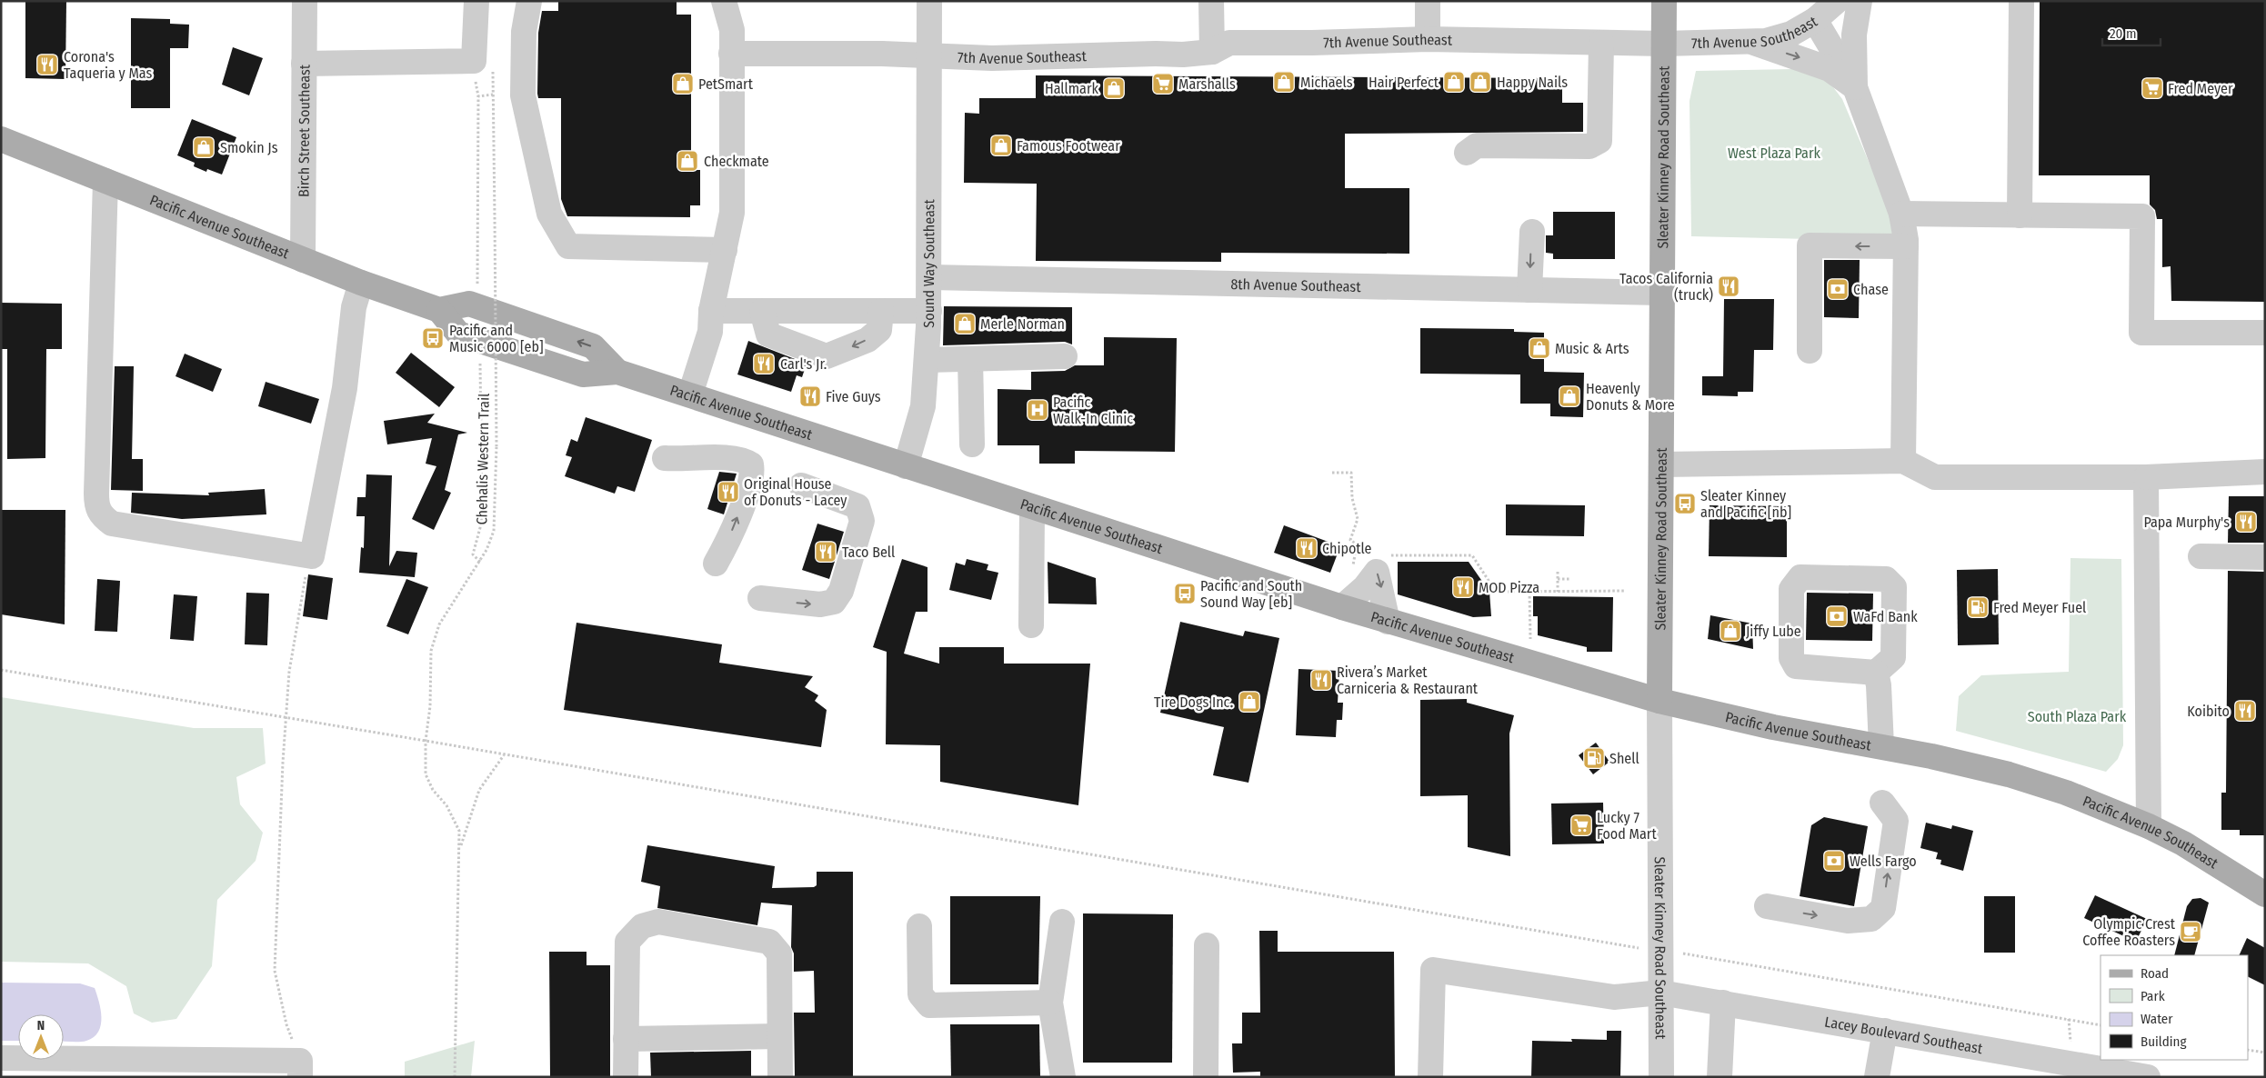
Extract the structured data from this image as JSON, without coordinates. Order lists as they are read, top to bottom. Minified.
{"streets":{"main road":["Sleater Kinney Road Southeast","Pacific Avenue Southeast"],"street":["7th Avenue Southeast","Birch Street Southeast","Sound Way Southeast","8th Avenue Southeast","Lacey Boulevard Southeast"],"path":["Chehalis Western Trail"]},"crossings":[["7th Avenue Southeast","Sleater Kinney Road Southeast"],["7th Avenue Southeast","Sound Way Southeast"],["Birch Street Southeast","Pacific Avenue Southeast"],["Sleater Kinney Road Southeast","Pacific Avenue Southeast"],["Sleater Kinney Road Southeast","8th Avenue Southeast"],["Sleater Kinney Road Southeast","Lacey Boulevard Southeast"],["Pacific Avenue Southeast","Sound Way Southeast"],["Sound Way Southeast","8th Avenue Southeast"]],"parks":["West Plaza Park","South Plaza Park"],"places":{"restaurant":["Corona's Taqueria y Mas","Tacos California (truck)","Carl's Jr.","Five Guys","Original House of Donuts - Lacey","Papa Murphy's","Chipotle","Taco Bell","MOD Pizza","Rivera’s Market Carniceria & Restaurant","Koibito"],"shop":["Michaels","Hair Perfect","Happy Nails","PetSmart","Hallmark","Famous Footwear","Smokin Js","Checkmate","Merle Norman","Music & Arts","Heavenly Donuts & More","Jiffy Lube","Tire Dogs Inc."],"supermarket":["Marshalls","Fred Meyer","Lucky 7 Food Mart"],"bank":["Chase","WaFd Bank","Wells Fargo"],"bus stop":["Pacific and Music 6000 [eb]","Sleater Kinney and Pacific [nb]","Pacific and South Sound Way [eb]"],"hospital":["Pacific Walk-In Clinic"],"fuel station":["Fred Meyer Fuel","Shell"],"cafe":["Olympic Crest Coffee Roasters"]},"legend":["Road","Park","Water","Building"],"scale_bar":"20 m","north":"top"}
